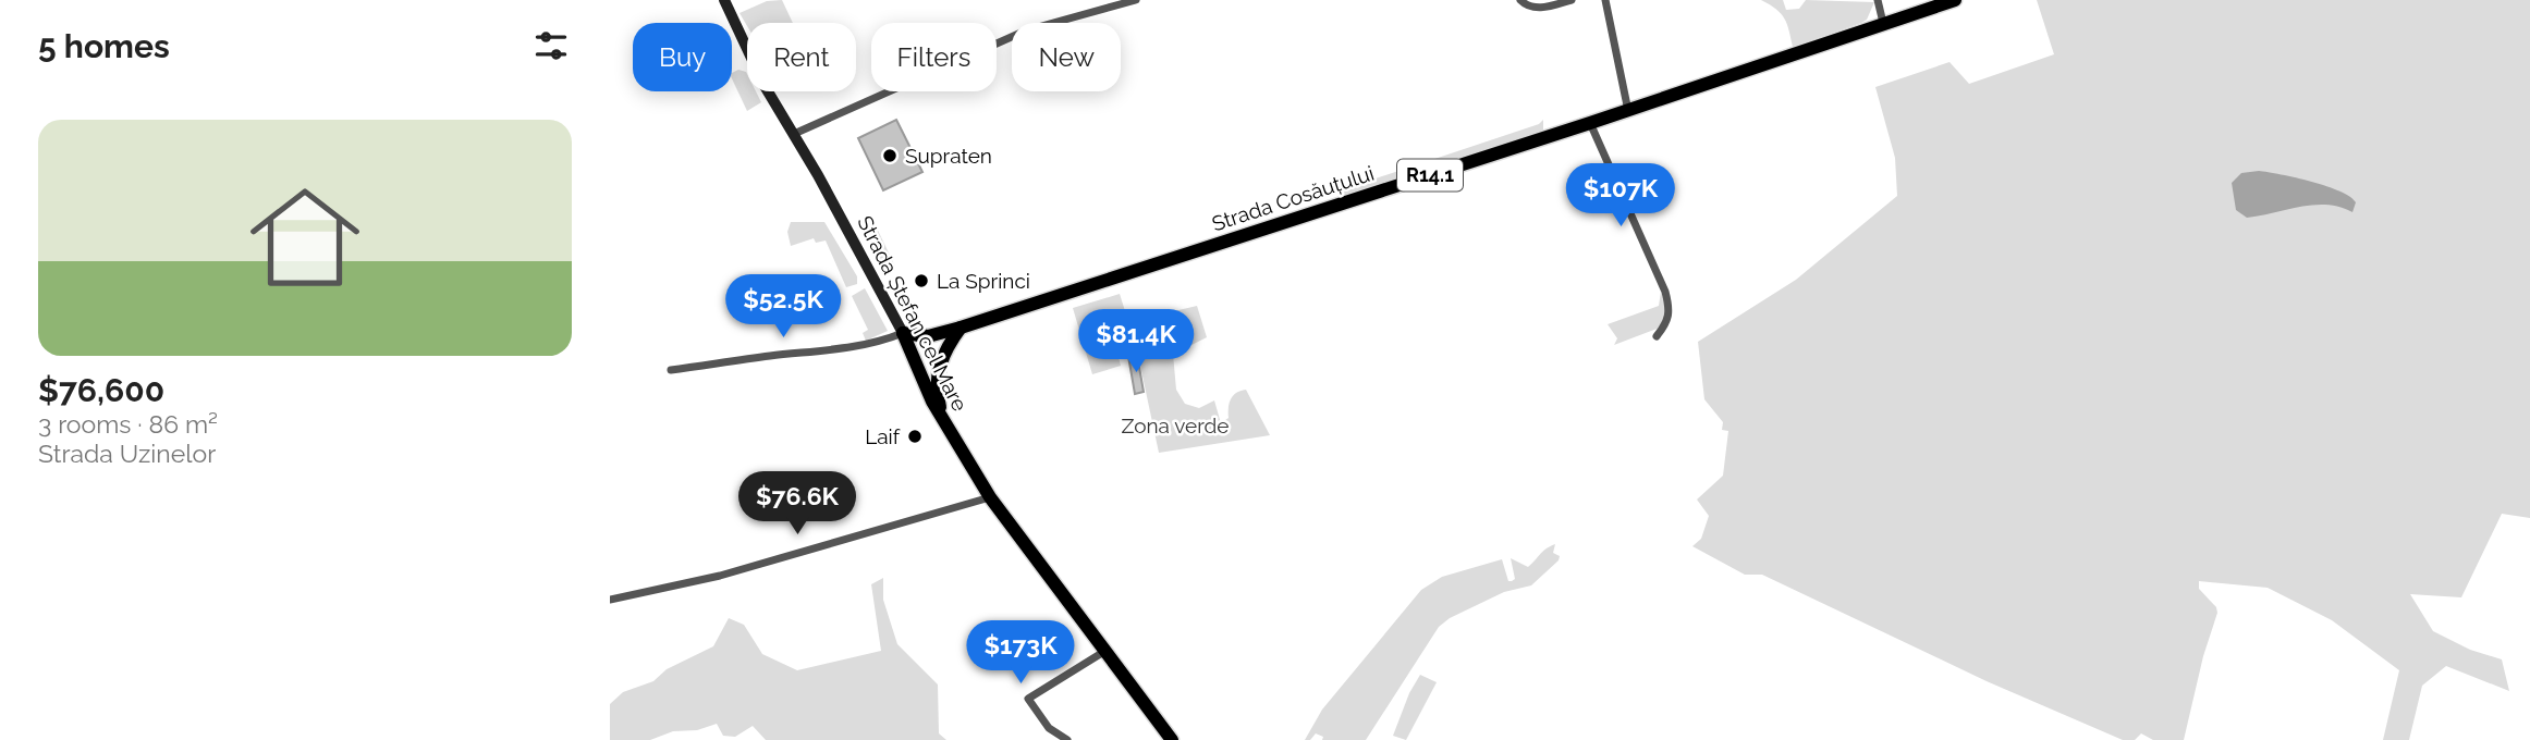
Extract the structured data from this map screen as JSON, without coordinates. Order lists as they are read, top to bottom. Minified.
{"streets":{"main road":["R14.1","Strada Cosăuțului","Strada Ștefan cel Mare"]},"crossings":[["Strada Cosăuțului","Strada Ștefan cel Mare"]],"parks":["Zona verde"],"places":["Supraten","La Sprinci","Laif"],"page":{"heading":"5 homes","chip":["Buy","Rent","Filters","New"],"list":[{"name":"$76,600","note":"3 rooms · 86 m² · Strada Uzinelor"}],"price":["$107K","$52.5K","$81.4K","$76.6K","$173K"]}}
